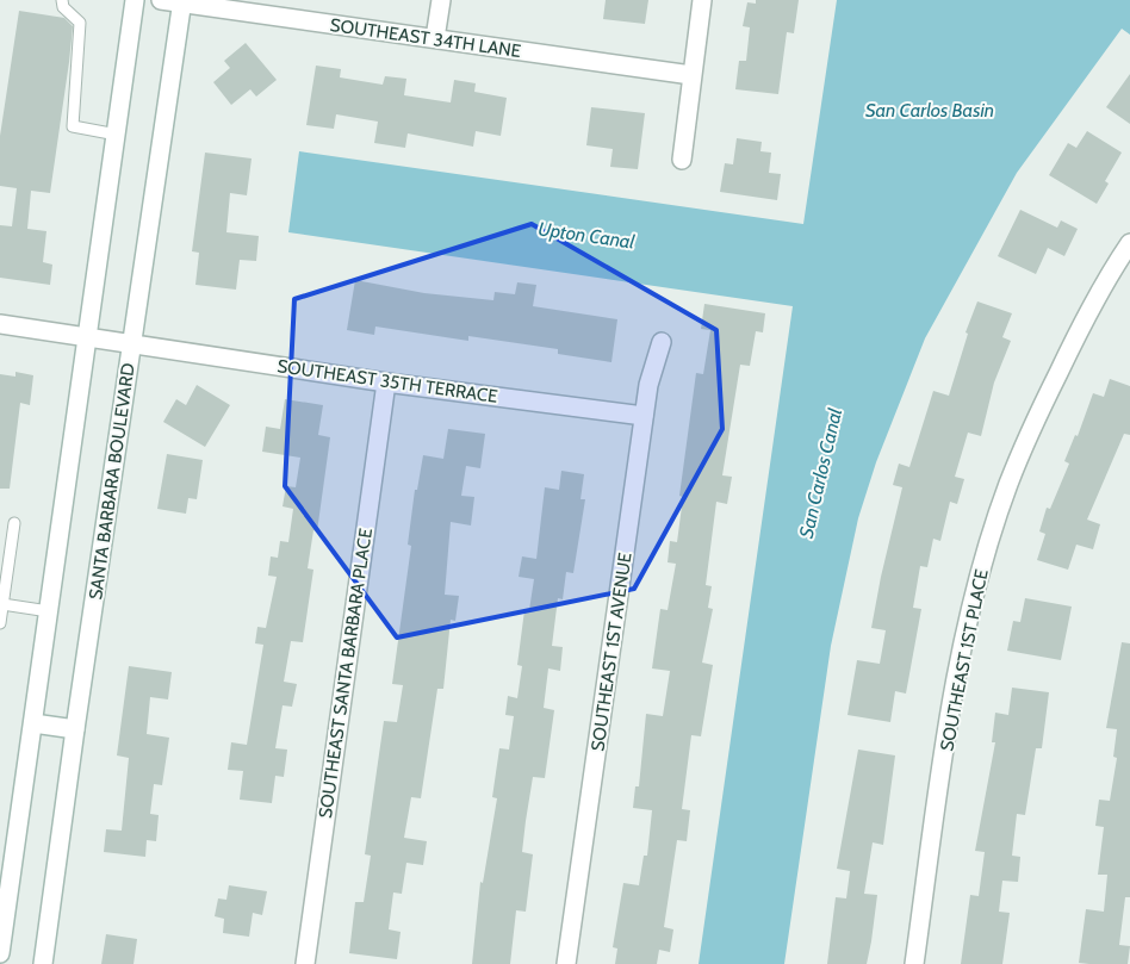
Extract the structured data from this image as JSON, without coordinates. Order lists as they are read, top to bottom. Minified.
{"streets":{"street":["SOUTHEAST 34TH LANE","SOUTHEAST 35TH TERRACE","SANTA BARBARA BOULEVARD","SOUTHEAST 1ST AVENUE","SOUTHEAST 1ST PLACE","SOUTHEAST SANTA BARBARA PLACE"]},"crossings":[["SOUTHEAST 34TH LANE","SANTA BARBARA BOULEVARD"],["SOUTHEAST 35TH TERRACE","SANTA BARBARA BOULEVARD"],["SOUTHEAST 35TH TERRACE","SOUTHEAST 1ST AVENUE"],["SOUTHEAST 35TH TERRACE","SOUTHEAST SANTA BARBARA PLACE"]],"water":["San Carlos Basin","Upton Canal","San Carlos Canal"]}
